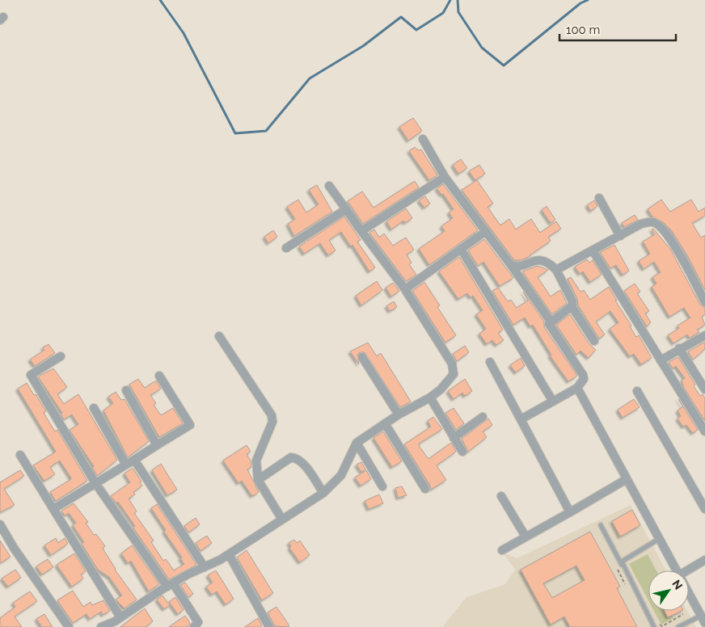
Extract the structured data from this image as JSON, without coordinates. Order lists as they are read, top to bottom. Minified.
{"scale_bar":"100 m","north":"top right"}
